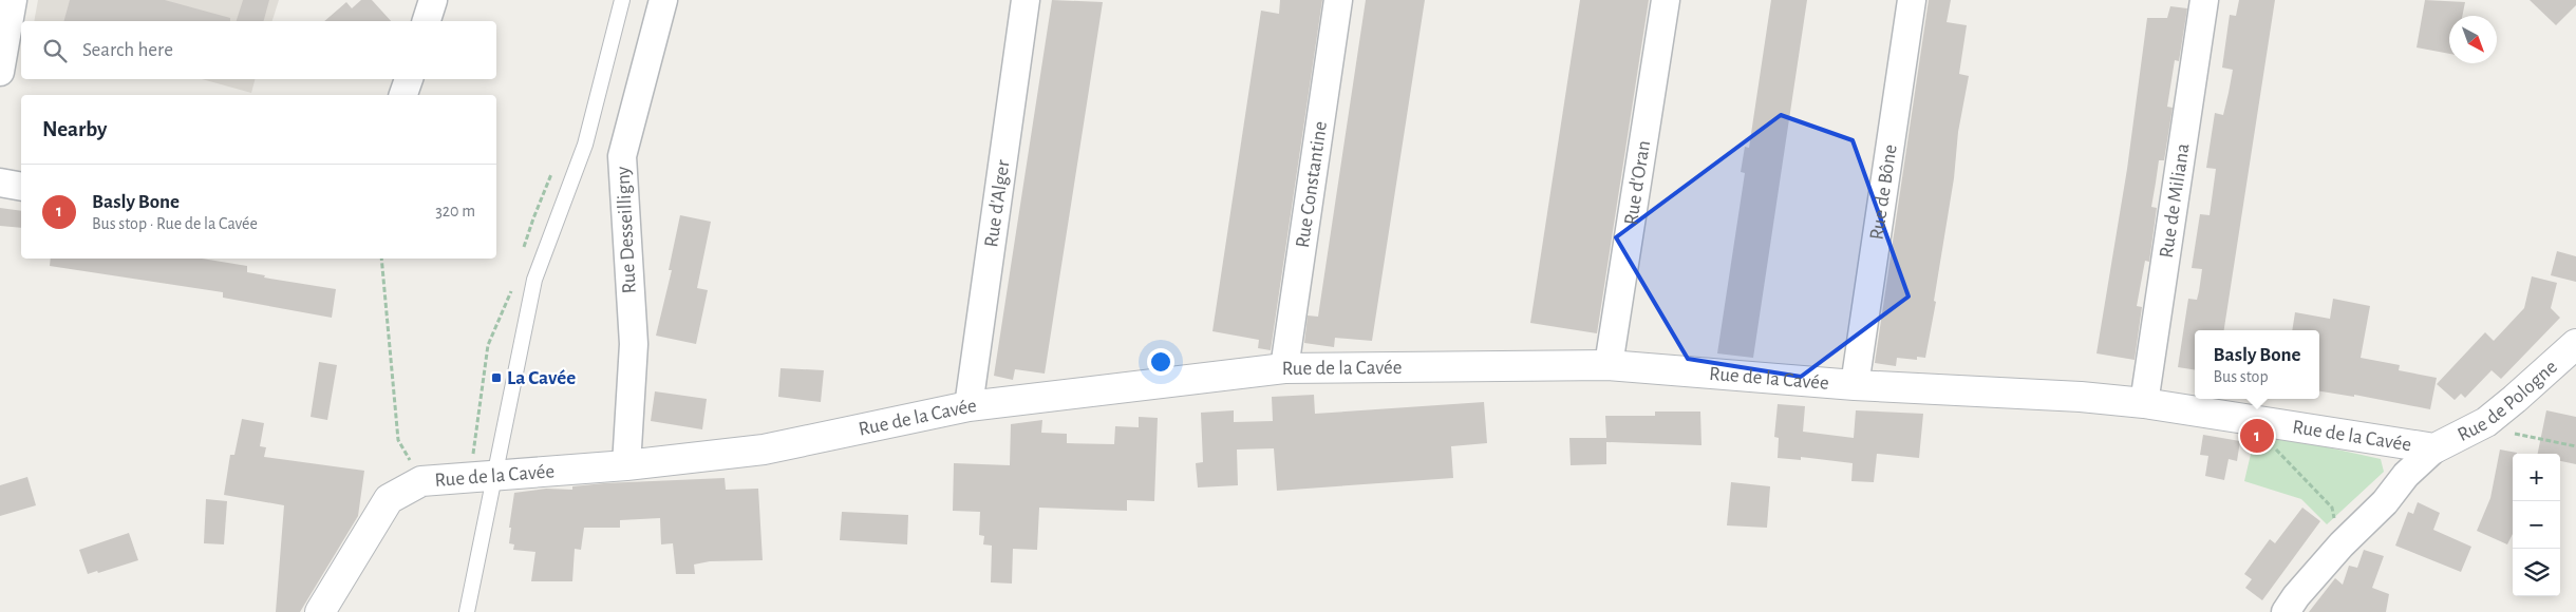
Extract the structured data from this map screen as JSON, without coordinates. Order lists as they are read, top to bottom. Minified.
{"streets":{"street":["Rue d'Oran","Rue Constantine","Rue de Bône","Rue de Miliana","Rue d'Alger","Rue Desseilligny","Rue de la Cavée","Rue de Pologne"]},"crossings":[["Rue d'Oran","Rue de la Cavée"],["Rue Constantine","Rue de la Cavée"],["Rue de Bône","Rue de la Cavée"],["Rue de Miliana","Rue de la Cavée"],["Rue d'Alger","Rue de la Cavée"],["Rue Desseilligny","Rue de la Cavée"],["Rue de la Cavée","Rue de Pologne"]],"places":{"transit":["La Cavée"]},"north":"bottom right","page":{"search":"Search here","heading":"Nearby","list":[{"mark":"1","name":"Basly Bone","note":"Bus stop · Rue de la Cavée","value":"320 m"}],"popup":["Basly Bone","Bus stop"],"pins":"1","map_buttons":["+","−"]}}
